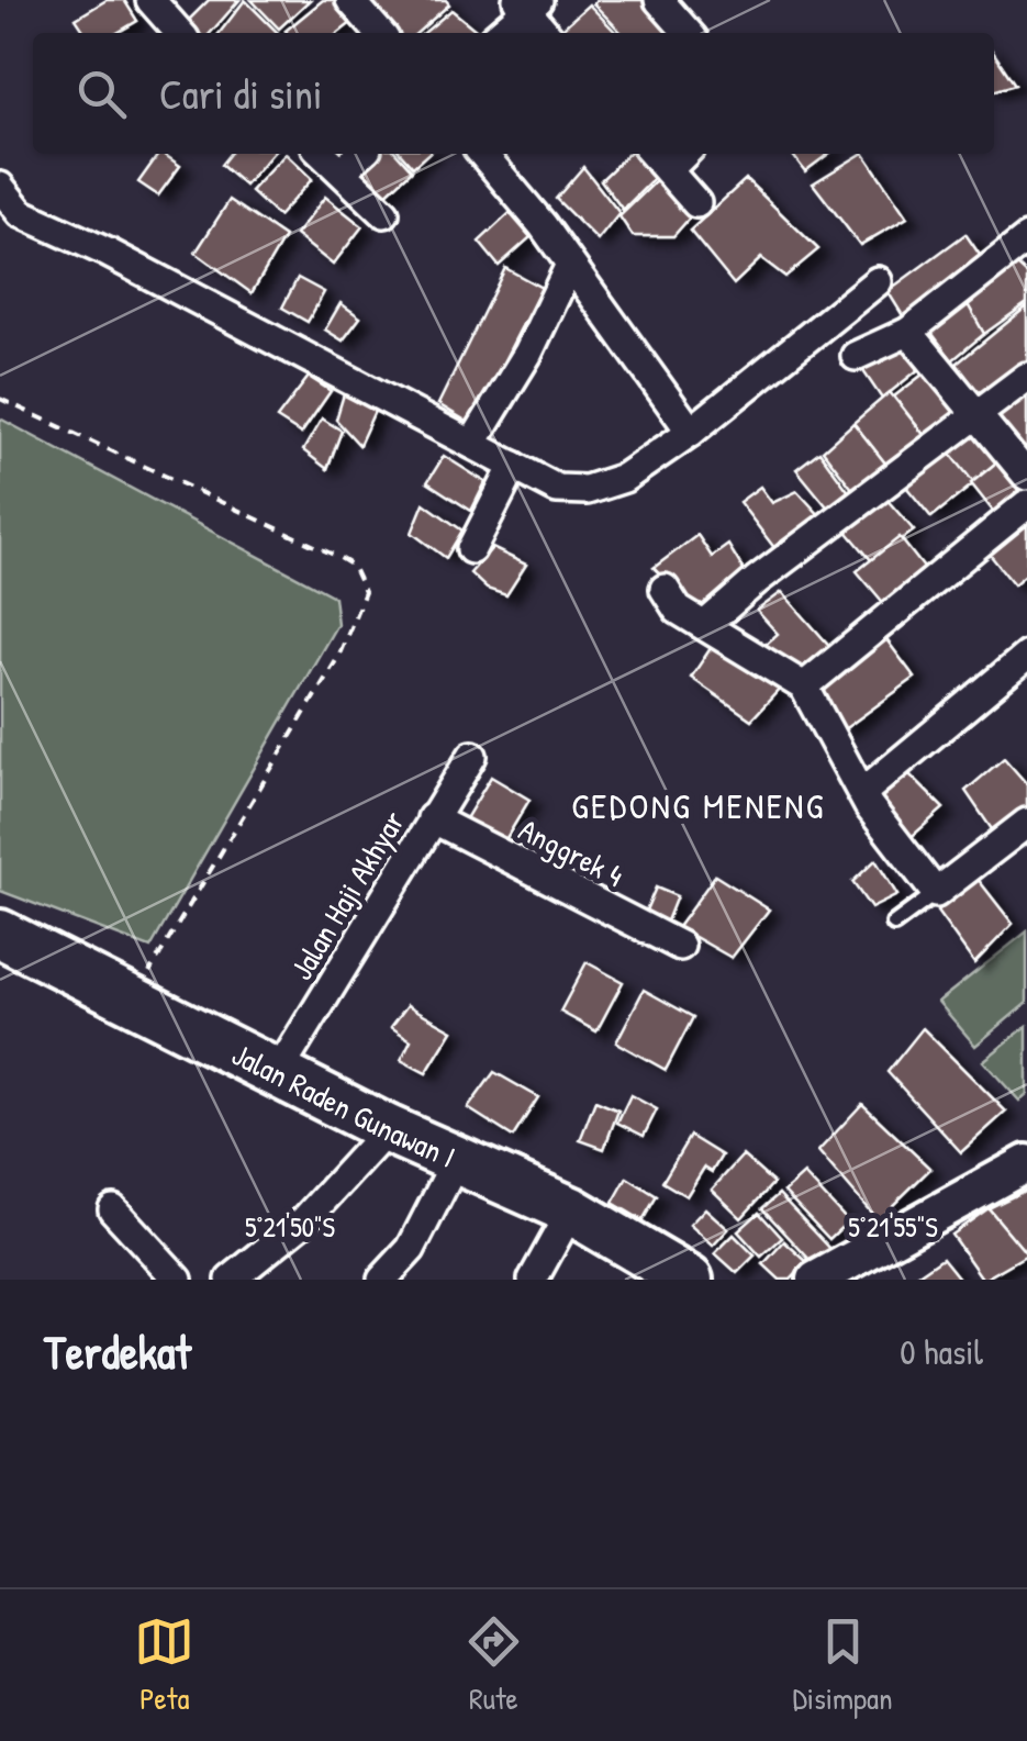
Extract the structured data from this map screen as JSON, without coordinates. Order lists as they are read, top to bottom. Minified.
{"streets":{"highway":["Jalan Raden Gunawan I"],"street":["Anggrek 4","Jalan Haji Akhyar"]},"crossings":[["Anggrek 4","Jalan Haji Akhyar"],["Jalan Haji Akhyar","Jalan Raden Gunawan I"]],"districts":["GEDONG MENENG"],"page":{"search":"Cari di sini","heading":["Terdekat","0 hasil"],"nav":["Peta","Rute","Disimpan"]},"coordinates":["5°21'50\"S","5°21'55\"S"]}
